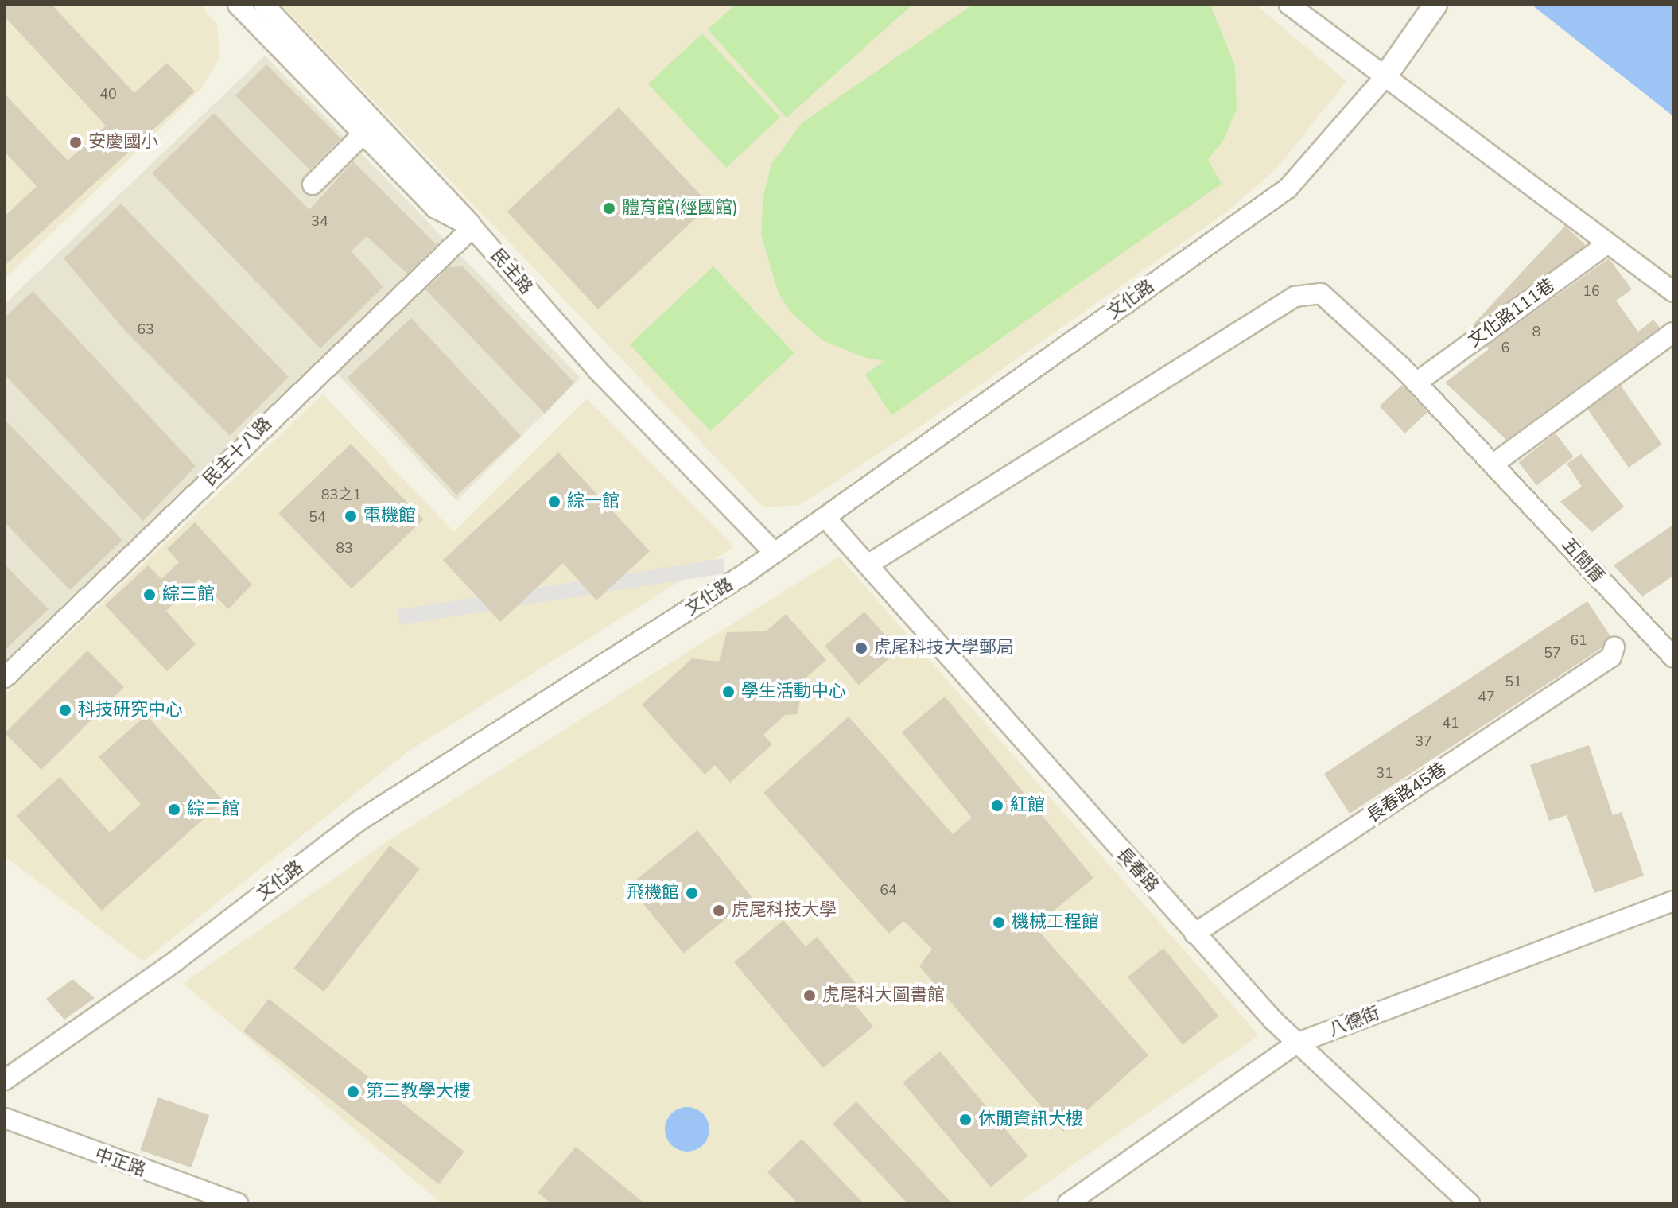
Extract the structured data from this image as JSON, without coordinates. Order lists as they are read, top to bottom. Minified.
{"streets":{"street":["民主路","文化路","文化路111巷","民主十八路","五間厝","長春路45巷","長春路","八德街","中正路"]},"crossings":[["民主路","文化路"],["民主路","民主十八路"],["文化路","長春路"],["長春路45巷","長春路"],["長春路","八德街"]],"places":["安慶國小","體育館(經國館)","綜一館","電機館","綜三館","虎尾科技大學郵局","學生活動中心","科技研究中心","紅館","綜二館","飛機館","虎尾科技大學","機械工程館","虎尾科大圖書館","第三教學大樓","休閒資訊大樓"],"house_numbers":["40","34","16","63","8","6","83之1","54","83","61","57","51","47","41","37","31","64"]}
